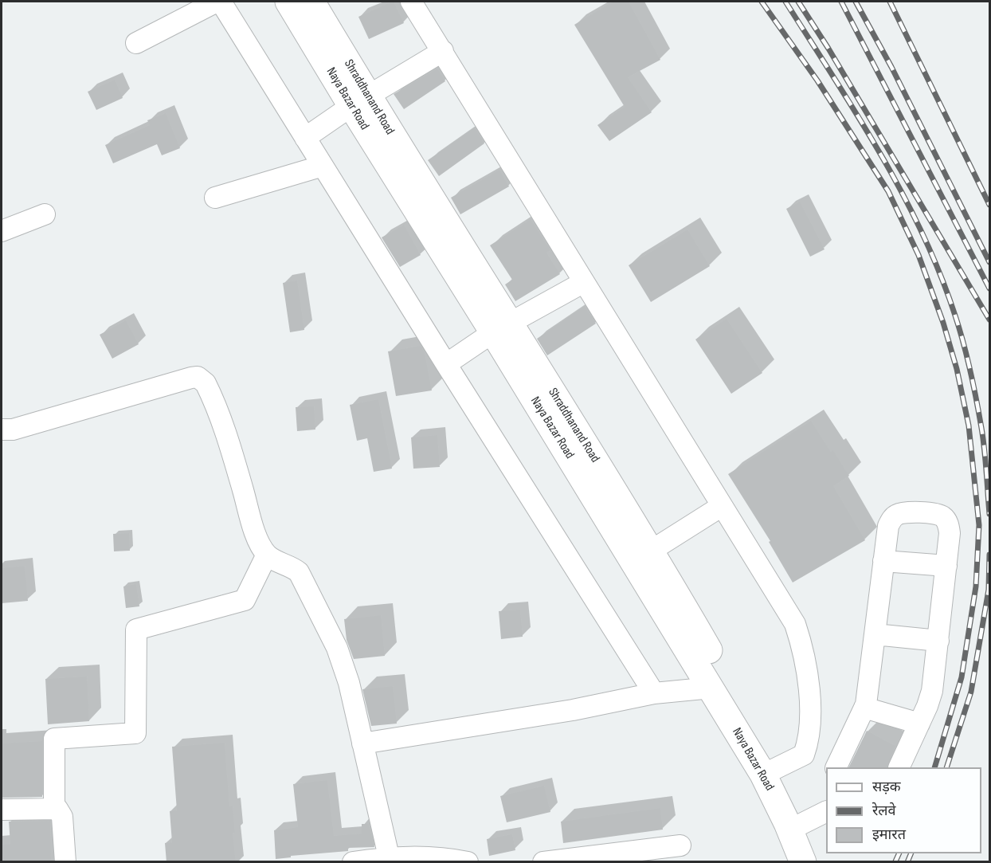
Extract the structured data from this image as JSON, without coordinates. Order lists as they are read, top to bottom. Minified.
{"streets":{"street":["Shraddhanand Road","Naya Bazar Road"]},"crossings":[["Shraddhanand Road","Naya Bazar Road"]],"legend":["सड़क","रेलवे","इमारत"]}
